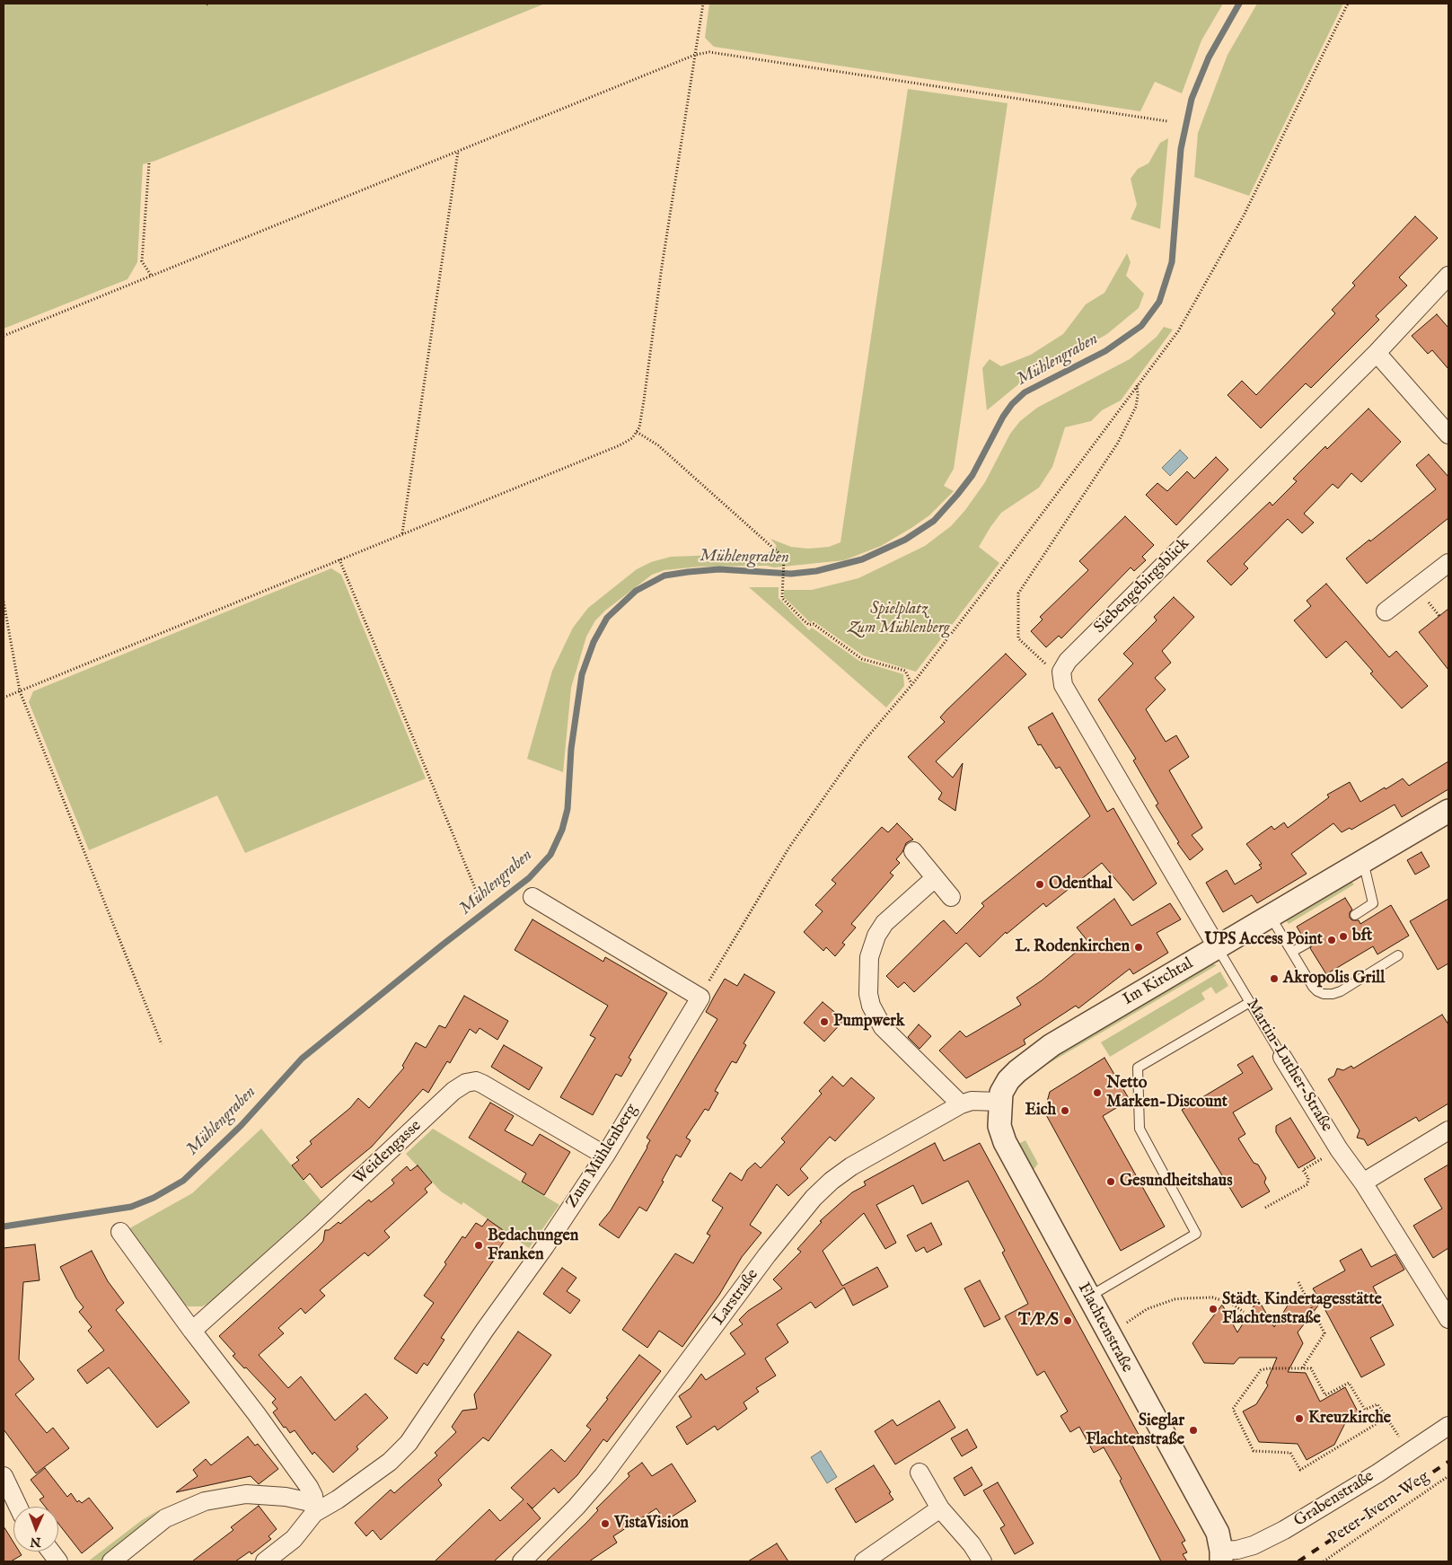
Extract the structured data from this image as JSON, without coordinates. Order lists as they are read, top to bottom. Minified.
{"streets":{"street":["Siebengebirgsblick","Im Kirchtal","Martin-Luther-Straße","Weidengasse","Zum Mühlenberg","Larstraße","Flachtenstraße","Grabenstraße"],"path":["Peter-Ivern-Weg"]},"crossings":[["Siebengebirgsblick","Im Kirchtal"],["Siebengebirgsblick","Martin-Luther-Straße"],["Im Kirchtal","Martin-Luther-Straße"],["Im Kirchtal","Larstraße"],["Im Kirchtal","Flachtenstraße"],["Weidengasse","Zum Mühlenberg"],["Larstraße","Flachtenstraße"],["Flachtenstraße","Grabenstraße"]],"water":["Mühlengraben"],"parks":["Spielplatz Zum Mühlenberg"],"places":["Odenthal","bft","UPS Access Point","L. Rodenkirchen","Akropolis Grill","Pumpwerk","Netto Marken-Discount","Eich","Gesundheitshaus","Bedachungen Franken","Städt. Kindertagesstätte Flachtenstraße","T/P/S","Kreuzkirche","Sieglar Flachtenstraße","VistaVision"],"north":"bottom"}
